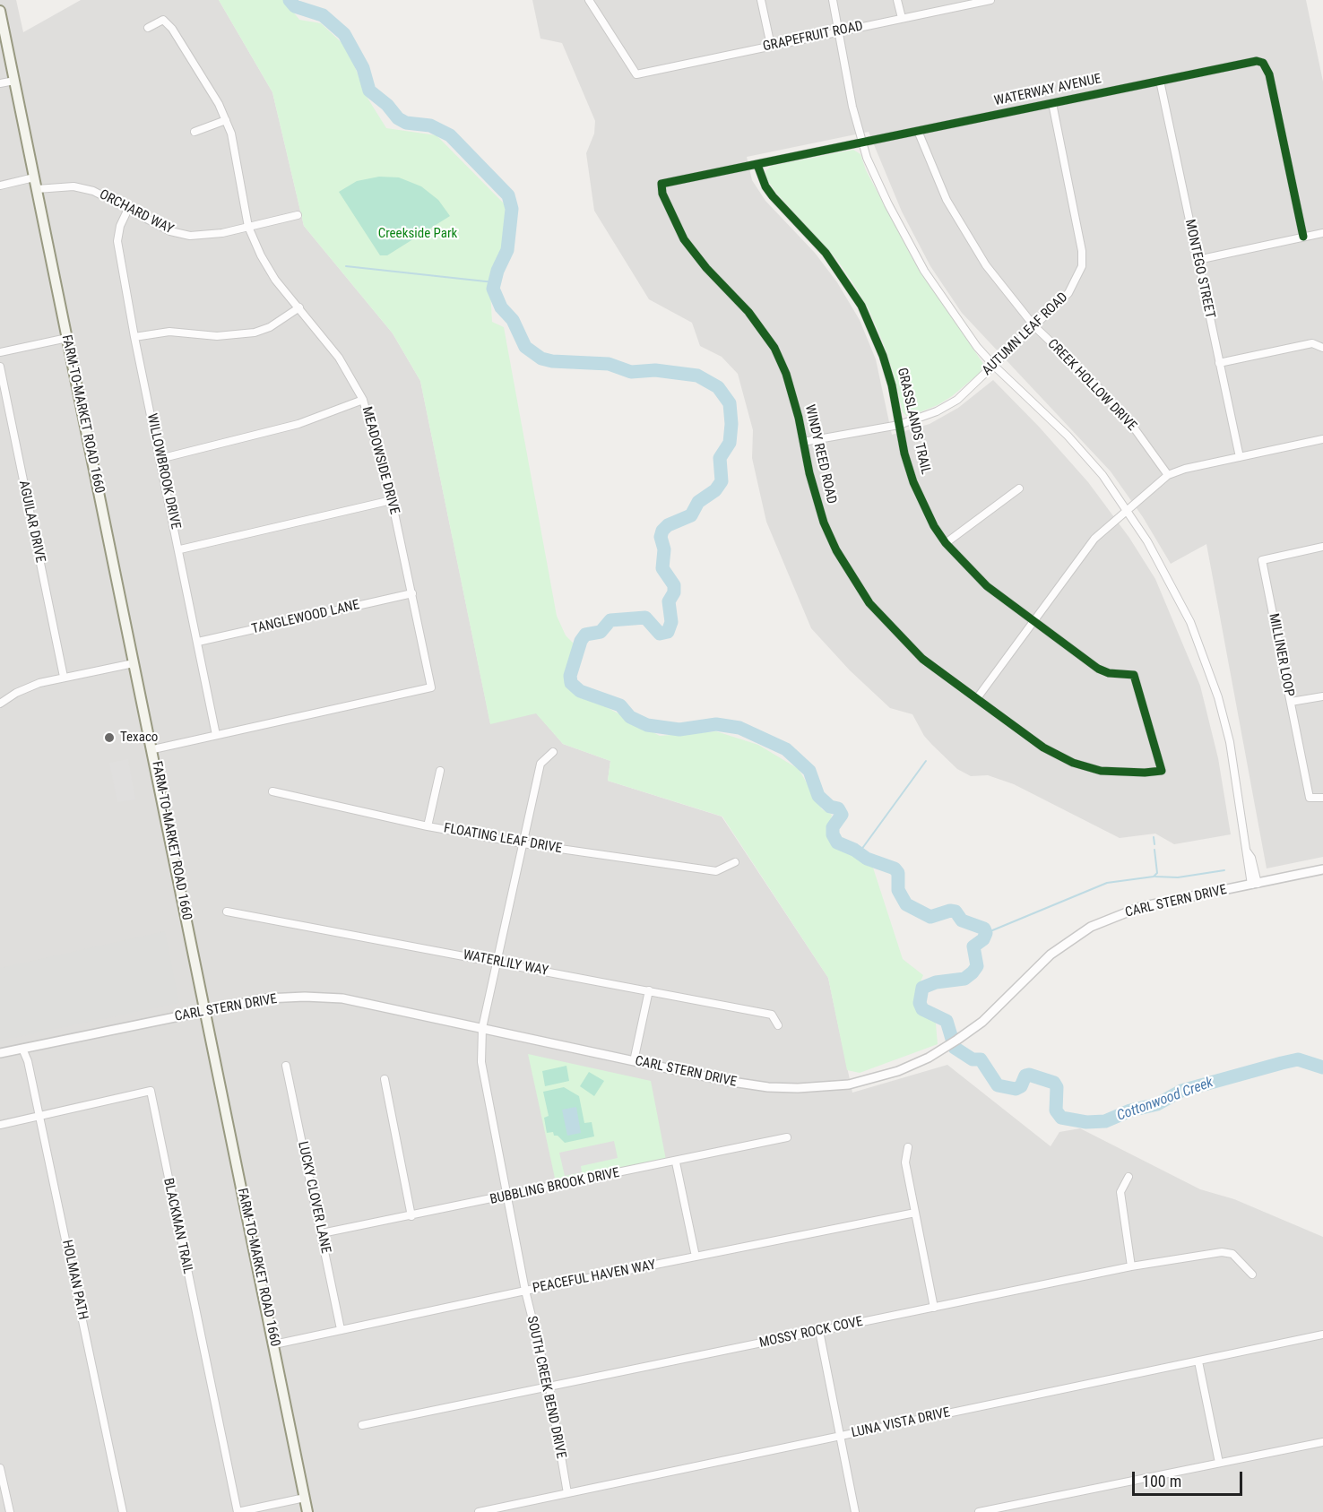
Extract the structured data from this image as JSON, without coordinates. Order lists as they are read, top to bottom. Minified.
{"streets":{"main road":["FARM-TO-MARKET ROAD 1660"],"street":["GRAPEFRUIT ROAD","WATERWAY AVENUE","ORCHARD WAY","MONTEGO STREET","AUTUMN LEAF ROAD","CREEK HOLLOW DRIVE","GRASSLANDS TRAIL","WINDY REED ROAD","MEADOWSIDE DRIVE","WILLOWBROOK DRIVE","AGUILAR DRIVE","TANGLEWOOD LANE","MILLINER LOOP","FLOATING LEAF DRIVE","CARL STERN DRIVE","WATERLILY WAY","BUBBLING BROOK DRIVE","LUCKY CLOVER LANE","BLACKMAN TRAIL","PEACEFUL HAVEN WAY","HOLMAN PATH","MOSSY ROCK COVE","SOUTH CREEK BEND DRIVE","LUNA VISTA DRIVE"]},"crossings":[["WATERWAY AVENUE","MONTEGO STREET"],["WATERWAY AVENUE","AUTUMN LEAF ROAD"],["WATERWAY AVENUE","CREEK HOLLOW DRIVE"],["WATERWAY AVENUE","GRASSLANDS TRAIL"],["WATERWAY AVENUE","WINDY REED ROAD"],["ORCHARD WAY","FARM-TO-MARKET ROAD 1660"],["ORCHARD WAY","MEADOWSIDE DRIVE"],["ORCHARD WAY","WILLOWBROOK DRIVE"],["AUTUMN LEAF ROAD","CREEK HOLLOW DRIVE"],["AUTUMN LEAF ROAD","GRASSLANDS TRAIL"],["AUTUMN LEAF ROAD","WINDY REED ROAD"],["FARM-TO-MARKET ROAD 1660","MEADOWSIDE DRIVE"],["FARM-TO-MARKET ROAD 1660","CARL STERN DRIVE"],["FARM-TO-MARKET ROAD 1660","PEACEFUL HAVEN WAY"],["GRASSLANDS TRAIL","WINDY REED ROAD"],["MEADOWSIDE DRIVE","WILLOWBROOK DRIVE"],["MEADOWSIDE DRIVE","TANGLEWOOD LANE"],["WILLOWBROOK DRIVE","TANGLEWOOD LANE"],["FLOATING LEAF DRIVE","SOUTH CREEK BEND DRIVE"],["CARL STERN DRIVE","HOLMAN PATH"],["CARL STERN DRIVE","SOUTH CREEK BEND DRIVE"],["WATERLILY WAY","SOUTH CREEK BEND DRIVE"],["BUBBLING BROOK DRIVE","LUCKY CLOVER LANE"],["BUBBLING BROOK DRIVE","SOUTH CREEK BEND DRIVE"],["LUCKY CLOVER LANE","PEACEFUL HAVEN WAY"],["BLACKMAN TRAIL","HOLMAN PATH"],["PEACEFUL HAVEN WAY","SOUTH CREEK BEND DRIVE"],["MOSSY ROCK COVE","SOUTH CREEK BEND DRIVE"],["SOUTH CREEK BEND DRIVE","LUNA VISTA DRIVE"]],"water":["Cottonwood Creek"],"parks":["Creekside Park"],"places":["Texaco"],"scale_bar":"100 m"}
